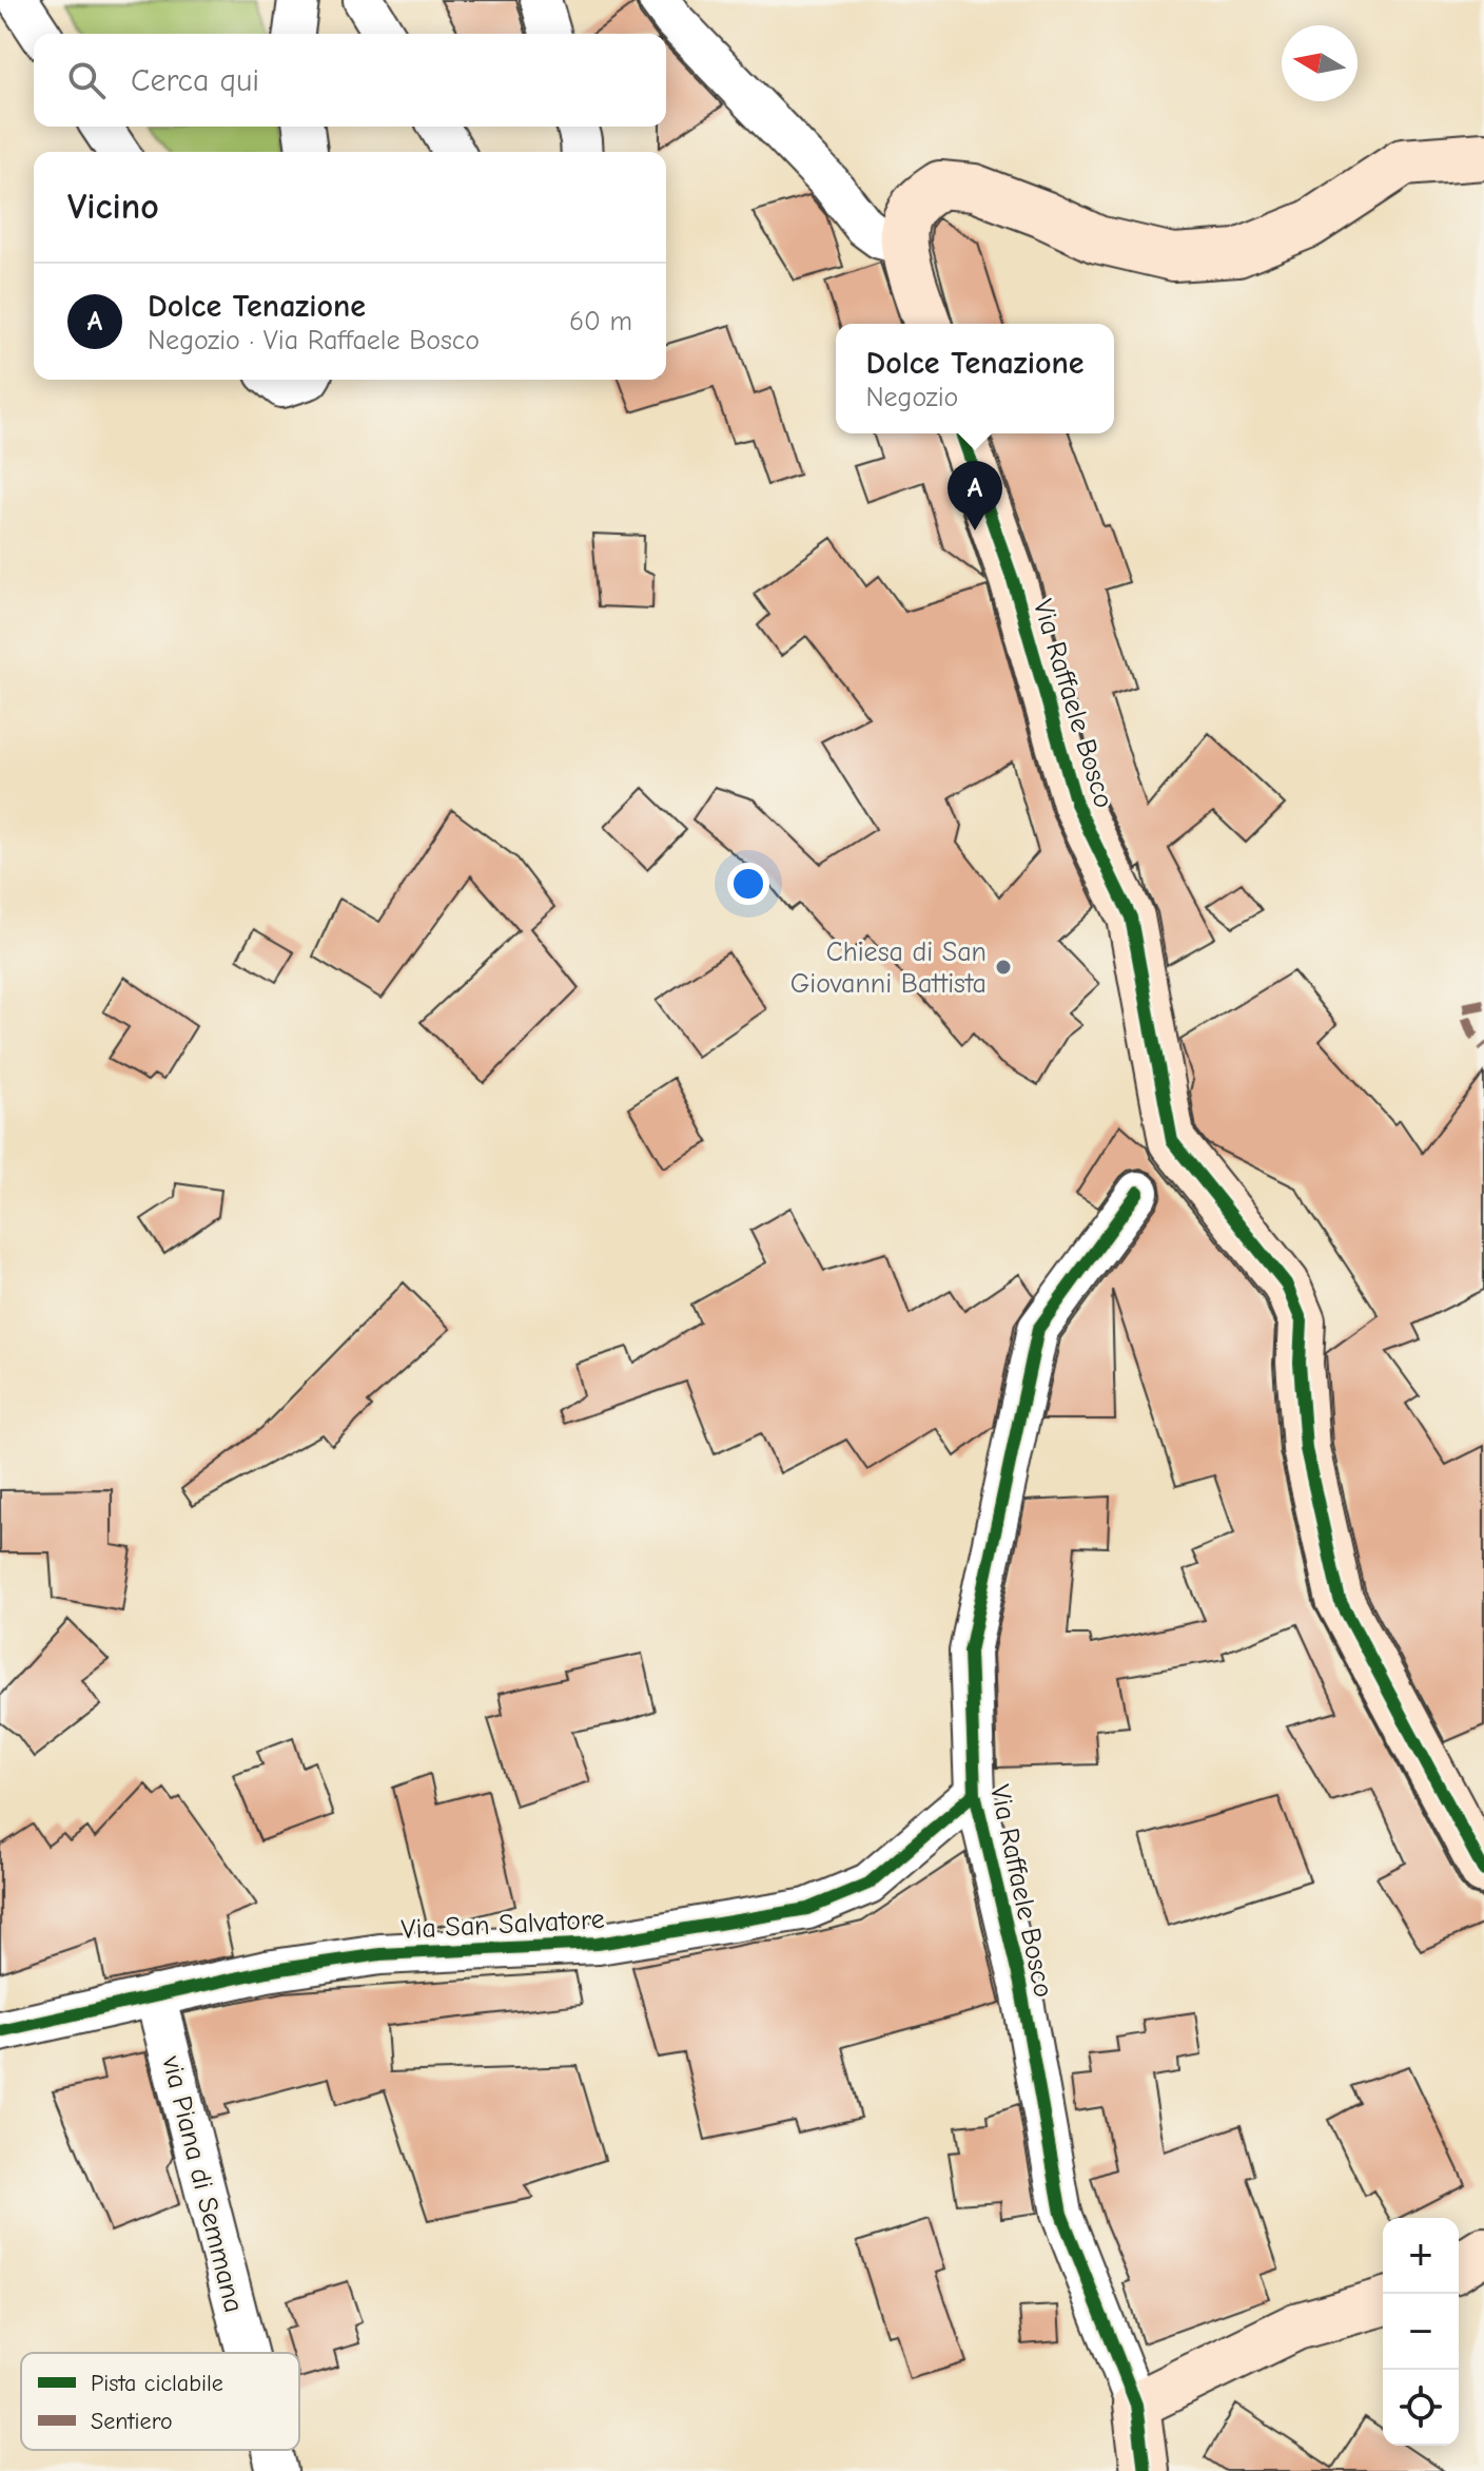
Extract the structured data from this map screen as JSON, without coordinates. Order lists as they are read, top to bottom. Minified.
{"streets":{"street":["Via Raffaele Bosco","Via San Salvatore","via Piana di Semmana"]},"crossings":[["Via Raffaele Bosco","Via San Salvatore"],["Via San Salvatore","via Piana di Semmana"]],"places":["Chiesa di San Giovanni Battista"],"legend":["Pista ciclabile","Sentiero"],"north":"left","page":{"search":"Cerca qui","heading":"Vicino","list":[{"mark":"A","name":"Dolce Tenazione","note":"Negozio · Via Raffaele Bosco","value":"60 m"}],"popup":["Dolce Tenazione","Negozio"],"pins":"A","map_buttons":["+","−"]}}
